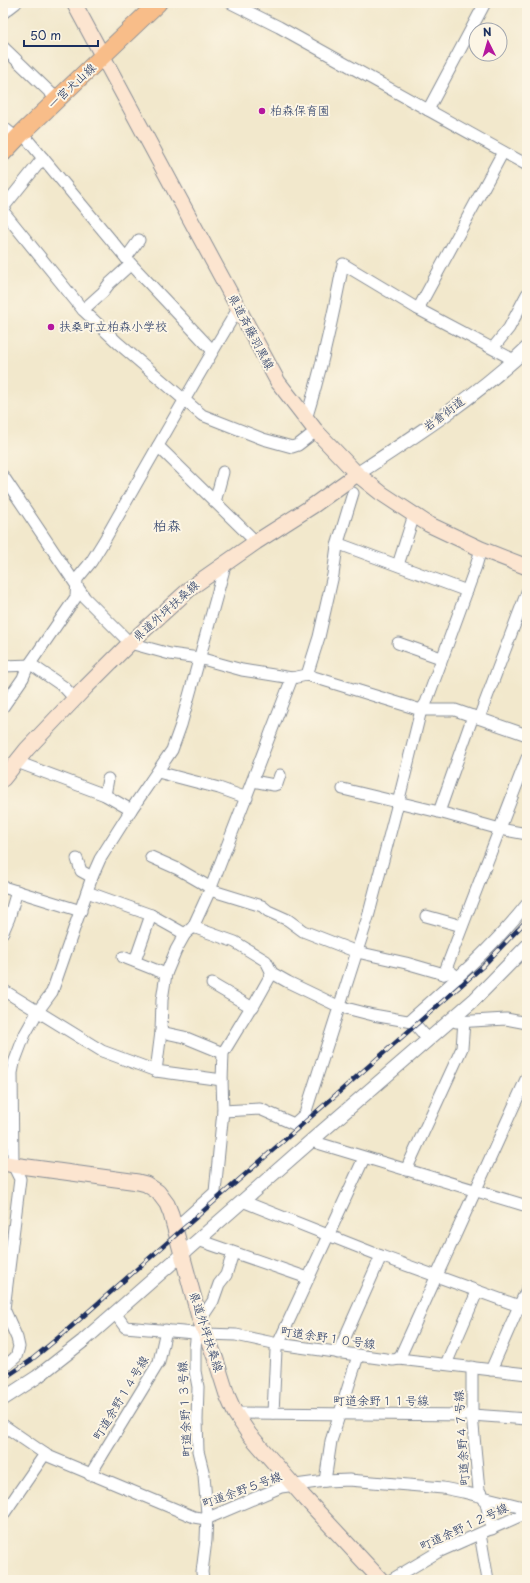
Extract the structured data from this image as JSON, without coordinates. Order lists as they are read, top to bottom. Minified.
{"streets":{"main road":["一宮犬山線","県道斉藤羽黒線","県道外坪扶桑線"],"street":["岩倉街道","町道余野１０号線","町道余野１４号線","町道余野１１号線","町道余野１３号線","町道余野４７号線","町道余野５号線","町道余野１２号線"]},"crossings":[["一宮犬山線","県道斉藤羽黒線"],["県道斉藤羽黒線","岩倉街道"],["県道斉藤羽黒線","県道外坪扶桑線"],["岩倉街道","県道外坪扶桑線"],["県道外坪扶桑線","町道余野１０号線"],["県道外坪扶桑線","町道余野１１号線"],["県道外坪扶桑線","町道余野１３号線"],["県道外坪扶桑線","町道余野５号線"],["町道余野１０号線","町道余野１４号線"],["町道余野１０号線","町道余野１３号線"],["町道余野１０号線","町道余野４７号線"],["町道余野１４号線","町道余野５号線"],["町道余野１１号線","町道余野４７号線"],["町道余野１３号線","町道余野５号線"],["町道余野４７号線","町道余野５号線"],["町道余野４７号線","町道余野１２号線"],["町道余野５号線","町道余野１２号線"]],"districts":["柏森"],"places":["柏森保育園","扶桑町立柏森小学校"],"scale_bar":"50 m","north":"top"}
